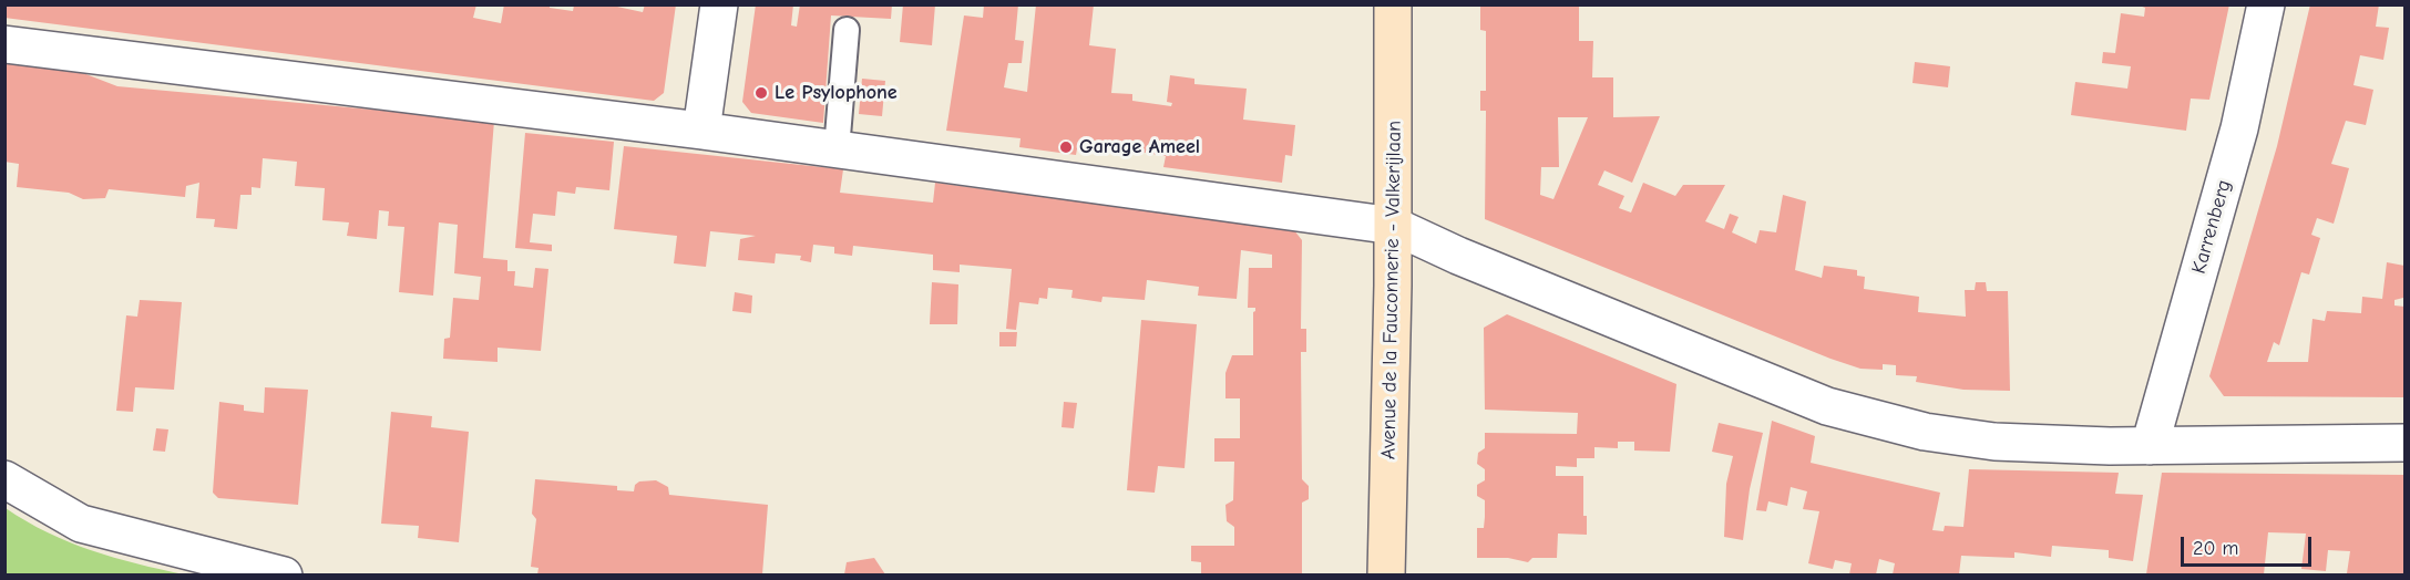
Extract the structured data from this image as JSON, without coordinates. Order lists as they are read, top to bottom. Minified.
{"streets":{"street":["Karrenberg","Avenue de la Fauconnerie - Valkerijlaan"]},"places":["Le Psylophone","Garage Ameel"],"scale_bar":"20 m"}
